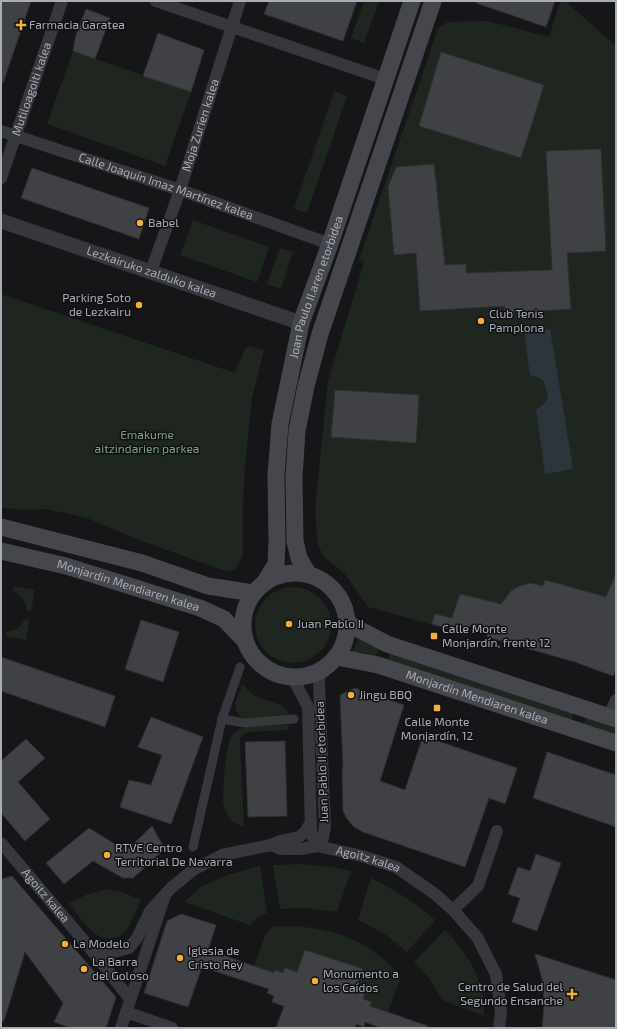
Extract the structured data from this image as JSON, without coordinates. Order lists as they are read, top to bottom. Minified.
{"streets":{"main road":["Joan Paulo II.aren etorbidea","Monjardin Mendiaren kalea"],"street":["Mutiloagoiti kalea","Moja Zurien kalea","Calle Joaquín Imaz Martínez kalea","Lezkairuko zalduko kalea","Juan Pablo II etorbidea","Agoitz kalea"]},"crossings":[["Mutiloagoiti kalea","Calle Joaquín Imaz Martínez kalea"],["Moja Zurien kalea","Calle Joaquín Imaz Martínez kalea"],["Moja Zurien kalea","Lezkairuko zalduko kalea"],["Calle Joaquín Imaz Martínez kalea","Joan Paulo II.aren etorbidea"],["Lezkairuko zalduko kalea","Joan Paulo II.aren etorbidea"],["Joan Paulo II.aren etorbidea","Monjardin Mendiaren kalea"],["Joan Paulo II.aren etorbidea","Juan Pablo II etorbidea"],["Monjardin Mendiaren kalea","Juan Pablo II etorbidea"],["Juan Pablo II etorbidea","Agoitz kalea"]],"parks":["Emakume aitzindarien parkea"],"places":{"health":["Farmacia Garatea","Centro de Salud del Segundo Ensanche"],"other":["Babel","Parking Soto de Lezkairu","Club Tenis Pamplona","Juan Pablo II","Jingu BBQ","RTVE Centro Territorial De Navarra","La Modelo","Iglesia de Cristo Rey","La Barra del Goloso","Monumento a los Caídos"],"transit":["Calle Monte Monjardín, frente 12","Calle Monte Monjardín, 12"]}}
